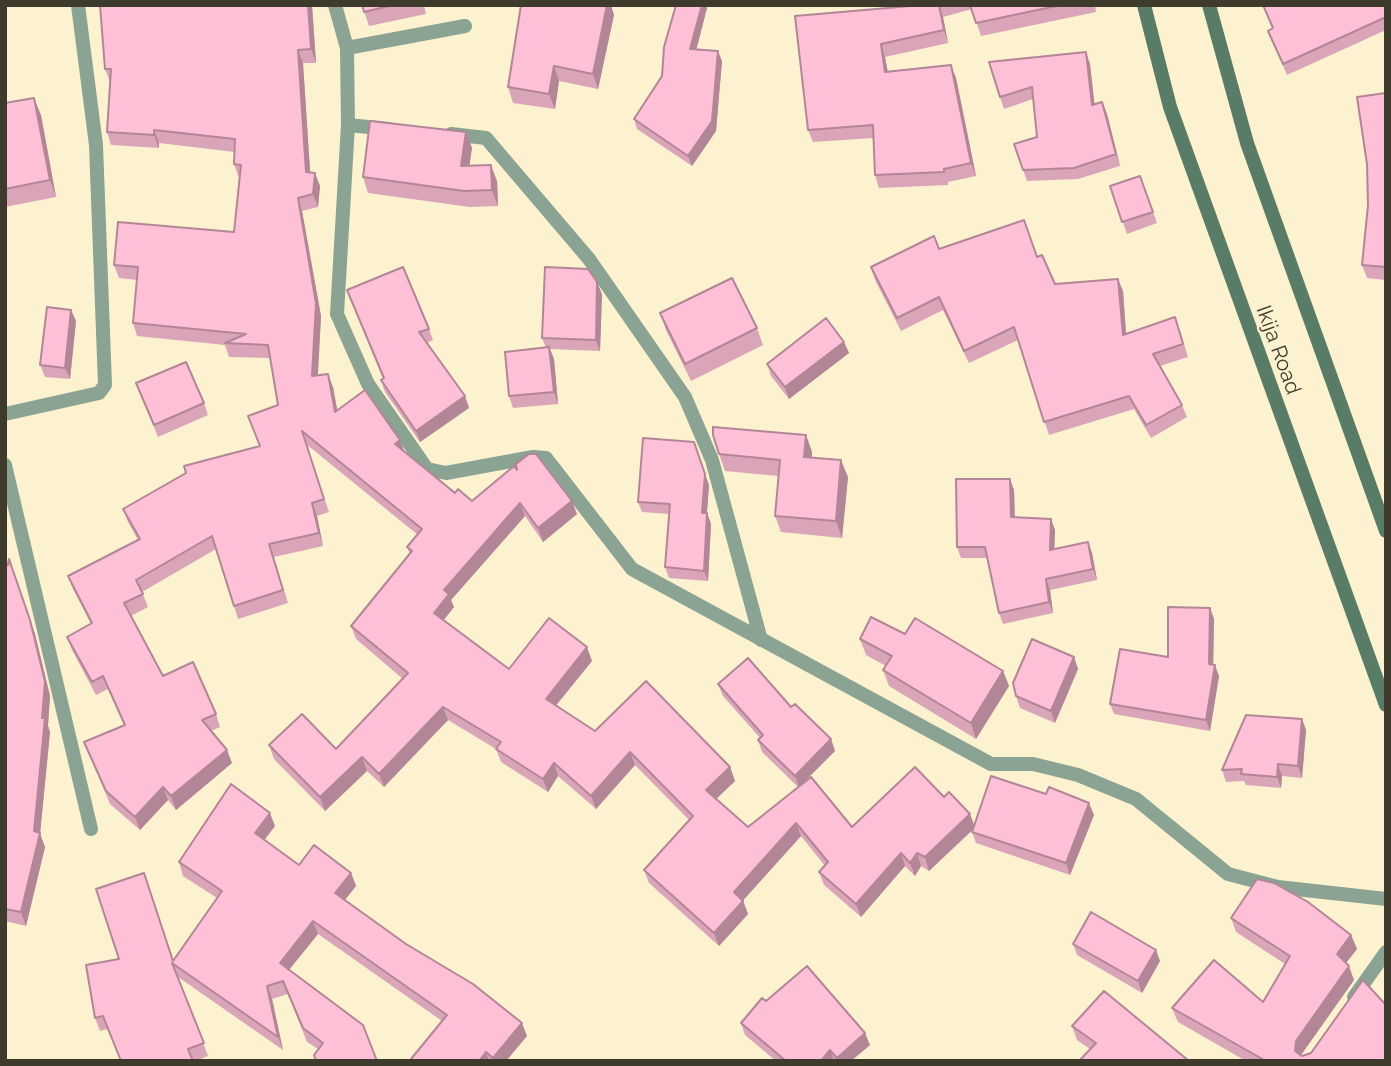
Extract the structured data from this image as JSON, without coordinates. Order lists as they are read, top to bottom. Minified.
{"streets":{"street":["Ikija Road"]}}
